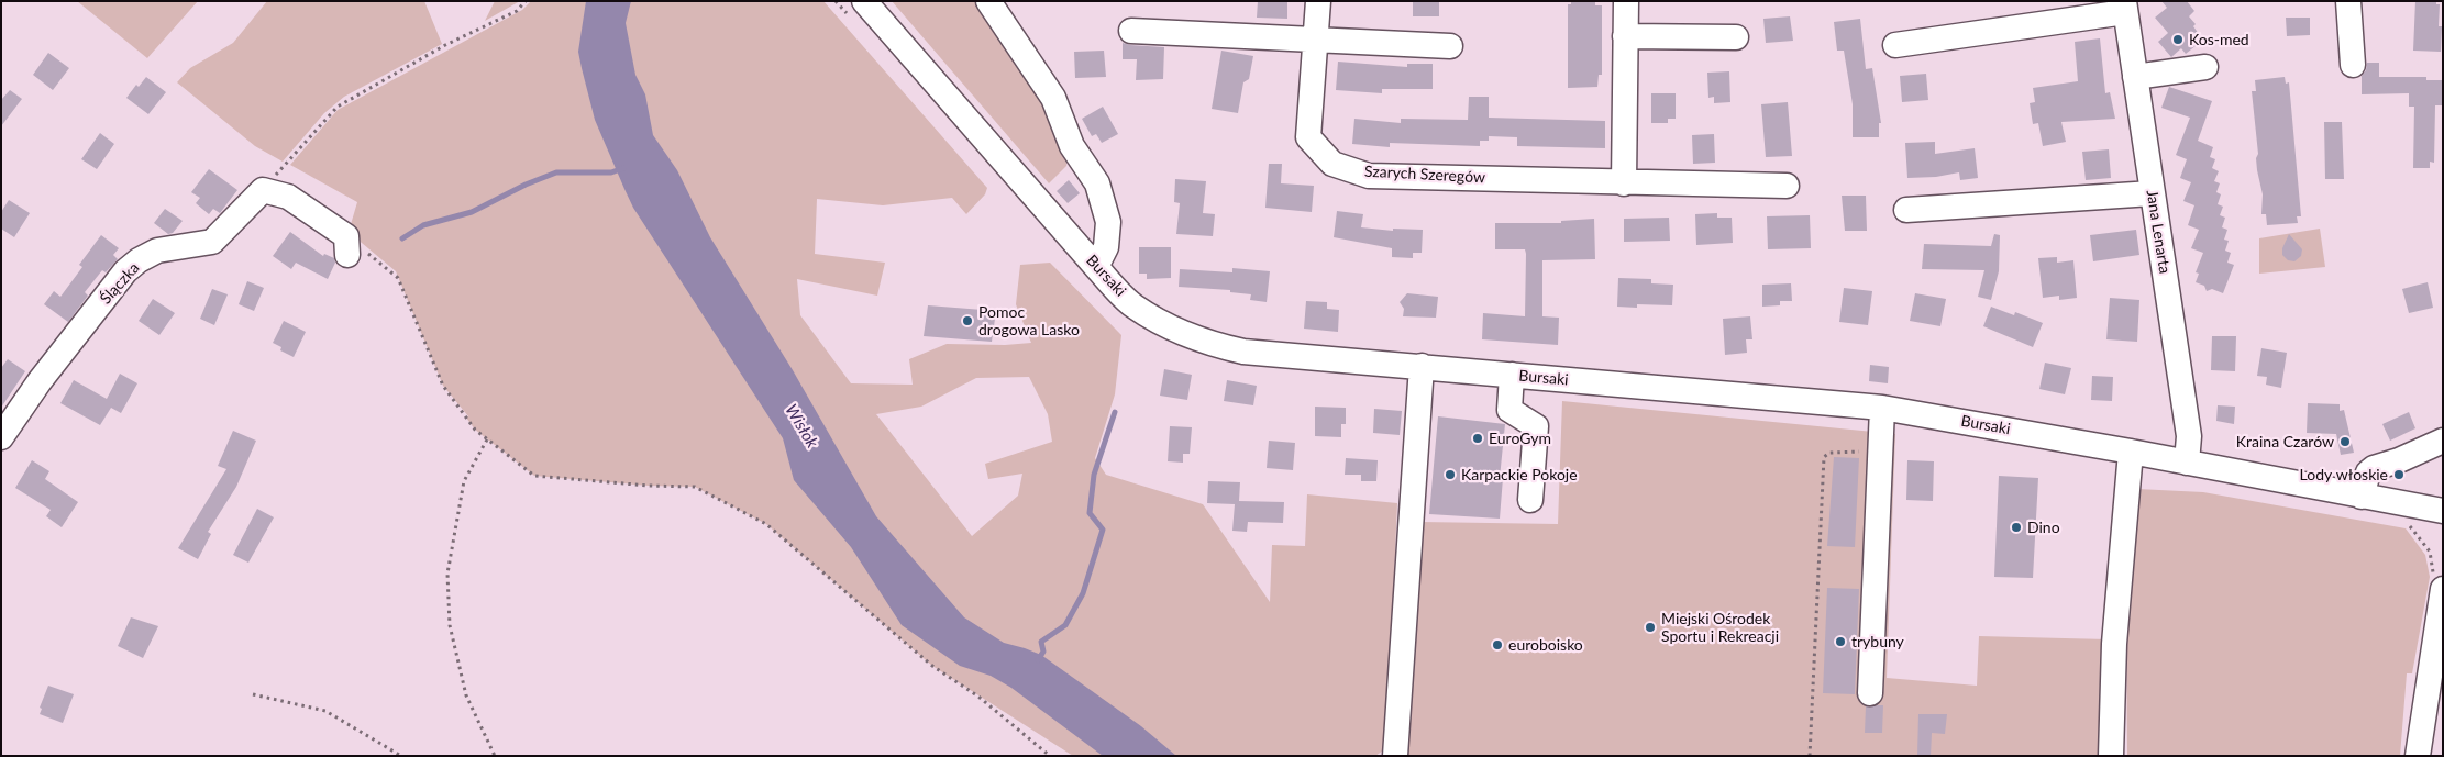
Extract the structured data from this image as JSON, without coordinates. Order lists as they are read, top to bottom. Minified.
{"streets":{"street":["Szarych Szeregów","Jana Lenarta","Bursaki","Ślączka"]},"crossings":[["Jana Lenarta","Bursaki"]],"water":["Wisłok"],"places":["Kos-med","Pomoc drogowa Lasko","EuroGym","Kraina Czarów","Karpackie Pokoje","Lody włoskie","Dino","Miejski Ośrodek Sportu i Rekreacji","trybuny","euroboisko"]}
